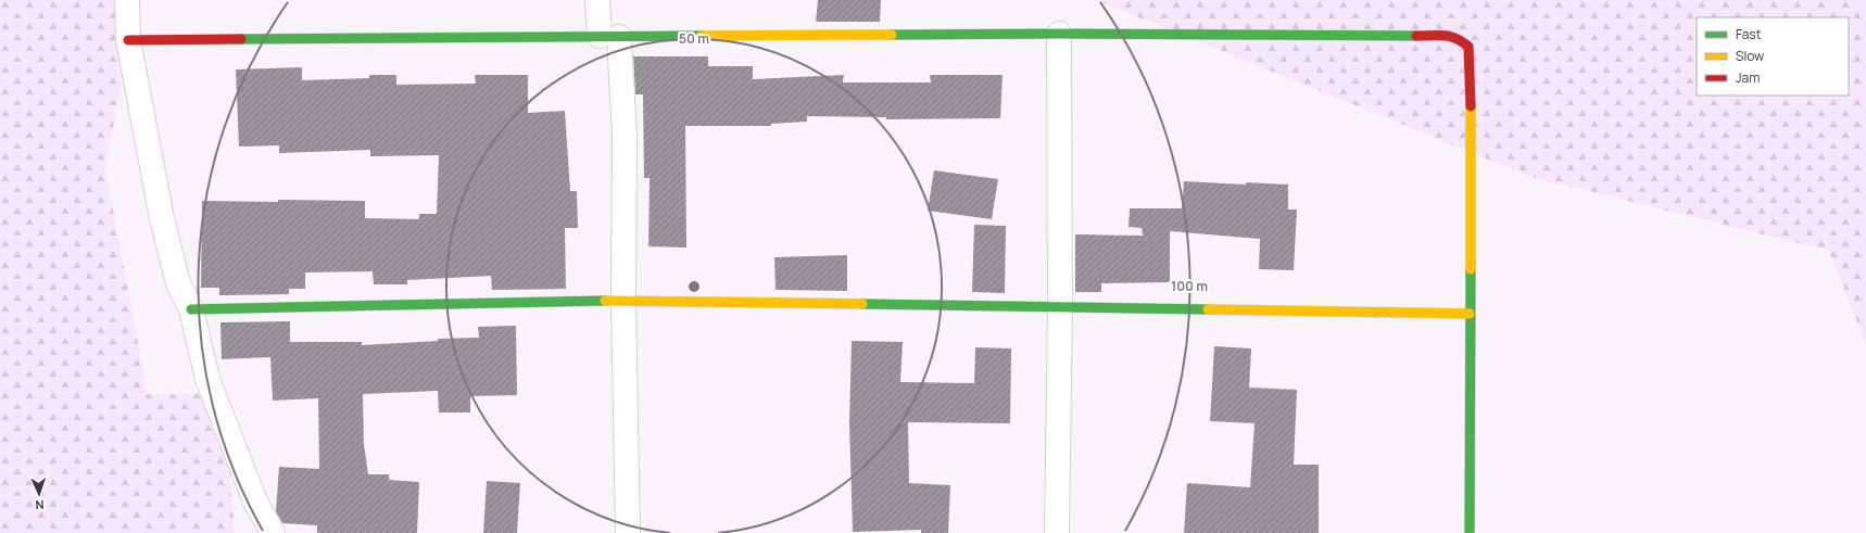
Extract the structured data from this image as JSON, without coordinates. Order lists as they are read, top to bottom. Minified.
{"legend":["Fast","Slow","Jam"],"north":"bottom","rings":["50 m","100 m"]}
